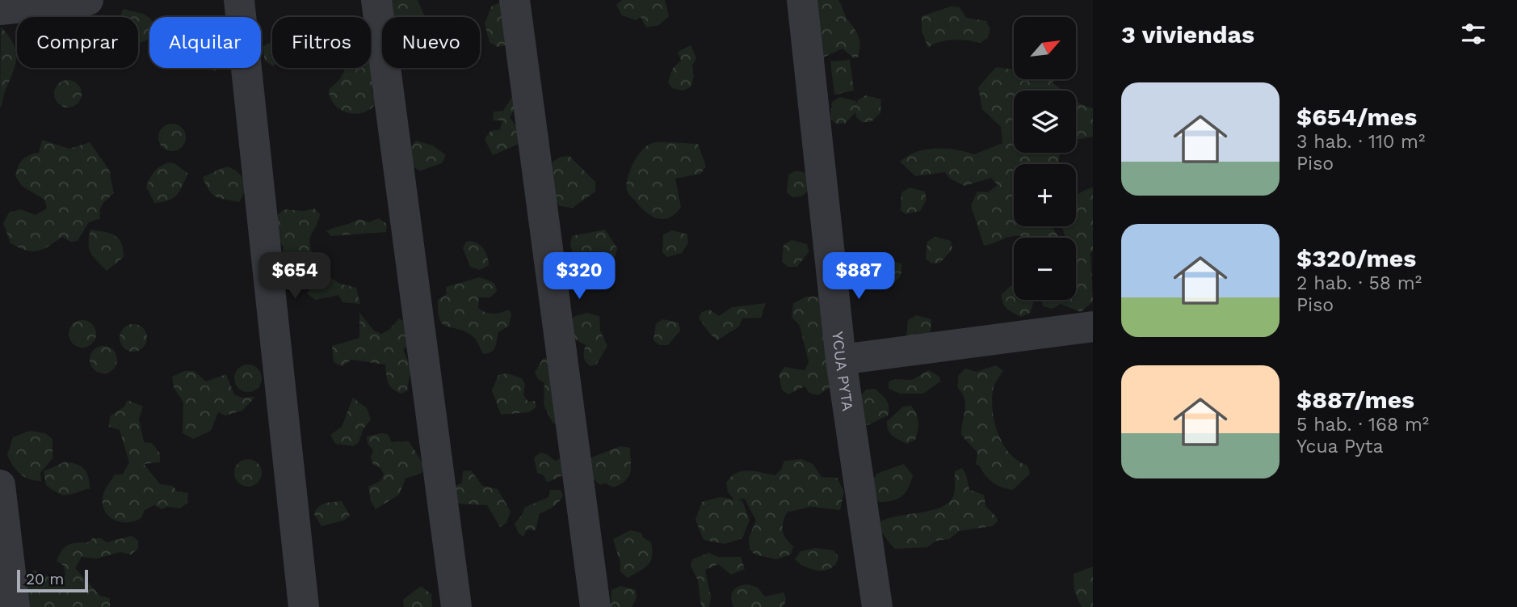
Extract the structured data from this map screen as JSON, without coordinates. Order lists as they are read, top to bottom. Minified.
{"streets":{"street":["YCUA PYTA"]},"scale_bar":"20 m","north":"top right","page":{"heading":"3 viviendas","map_buttons":["+","−"],"chip":["Comprar","Alquilar","Filtros","Nuevo"],"list":[{"name":"$654/mes","note":"3 hab. · 110 m² · Piso"},{"name":"$320/mes","note":"2 hab. · 58 m² · Piso"},{"name":"$887/mes","note":"5 hab. · 168 m² · Ycua Pyta"}],"price":["$654","$320","$887"],"scale":"20 m"}}
